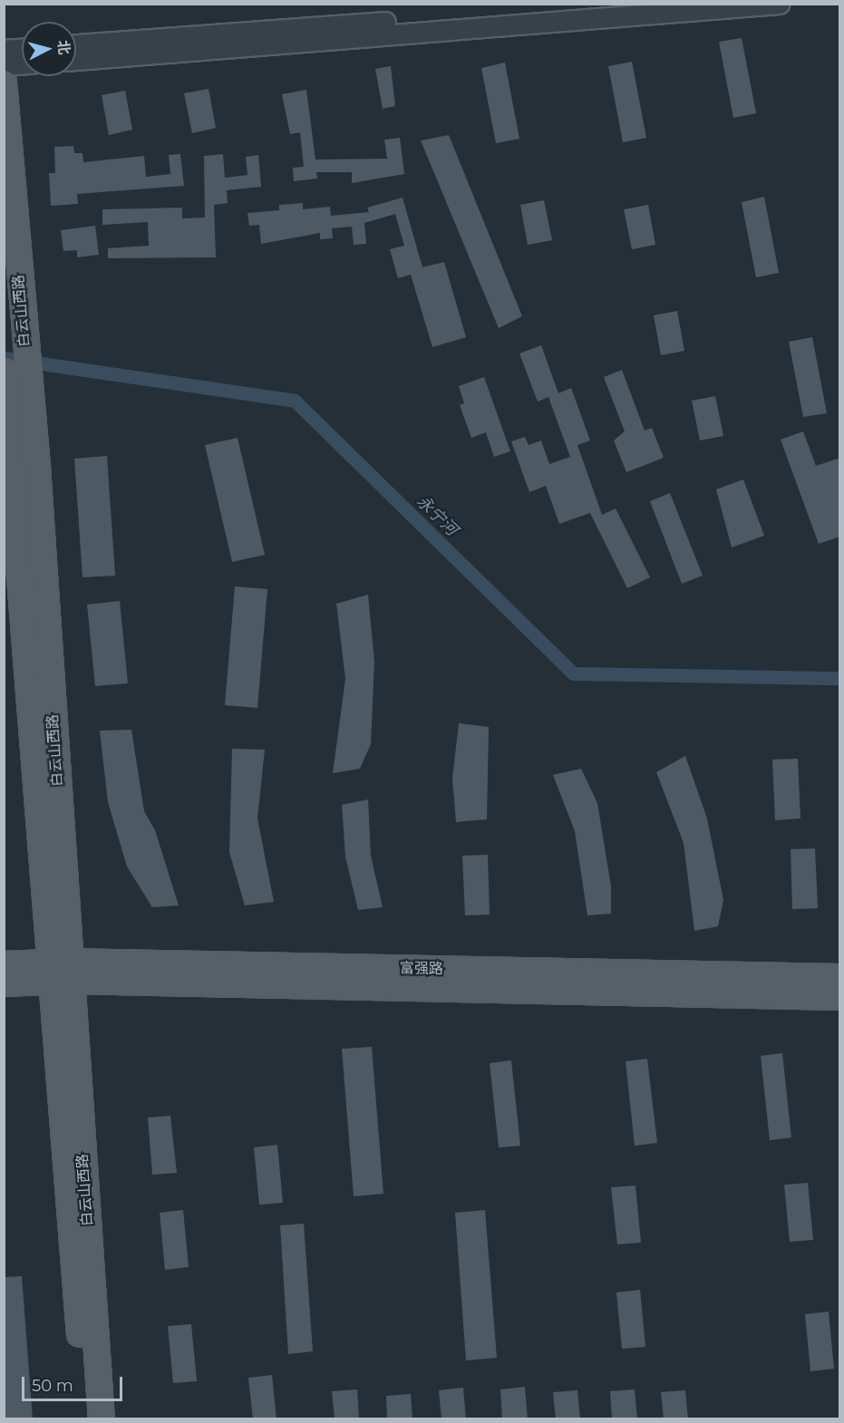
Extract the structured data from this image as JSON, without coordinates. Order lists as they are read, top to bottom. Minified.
{"streets":{"main road":["白云山西路","富强路"]},"crossings":[["白云山西路","富强路"]],"water":["永宁河"],"scale_bar":"50 m","north":"right"}
